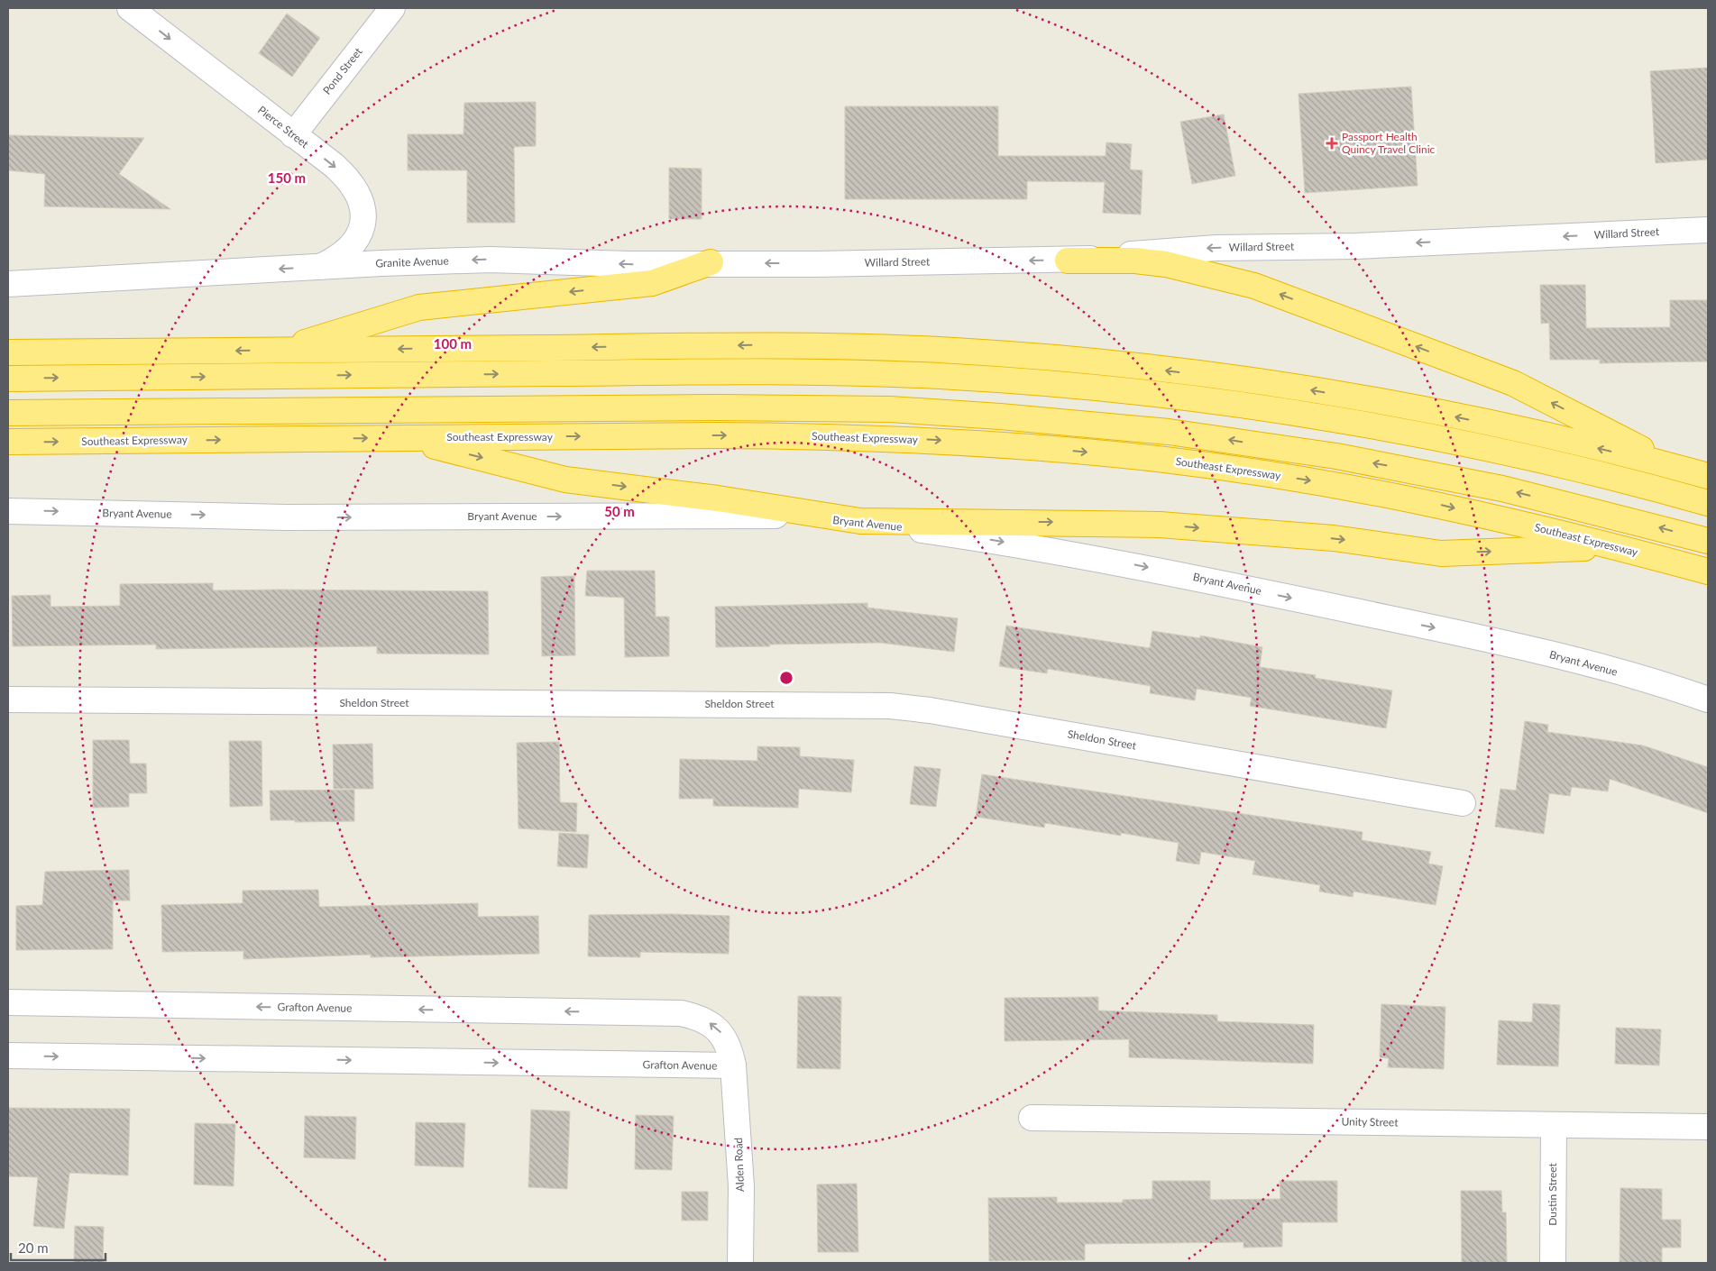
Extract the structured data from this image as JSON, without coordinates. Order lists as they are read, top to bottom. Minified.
{"streets":{"highway":["Southeast Expressway"],"street":["Pond Street","Pierce Street","Willard Street","Granite Avenue","Bryant Avenue","Sheldon Street","Grafton Avenue","Unity Street","Alden Road","Dustin Street"]},"crossings":[["Pond Street","Pierce Street"],["Pierce Street","Granite Avenue"],["Willard Street","Granite Avenue"],["Grafton Avenue","Alden Road"],["Unity Street","Dustin Street"]],"one_way":["Pierce Street","Willard Street","Granite Avenue","Bryant Avenue"],"places":{"health":["Passport Health Quincy Travel Clinic"]},"scale_bar":"20 m","rings":["150 m","100 m","50 m"]}
